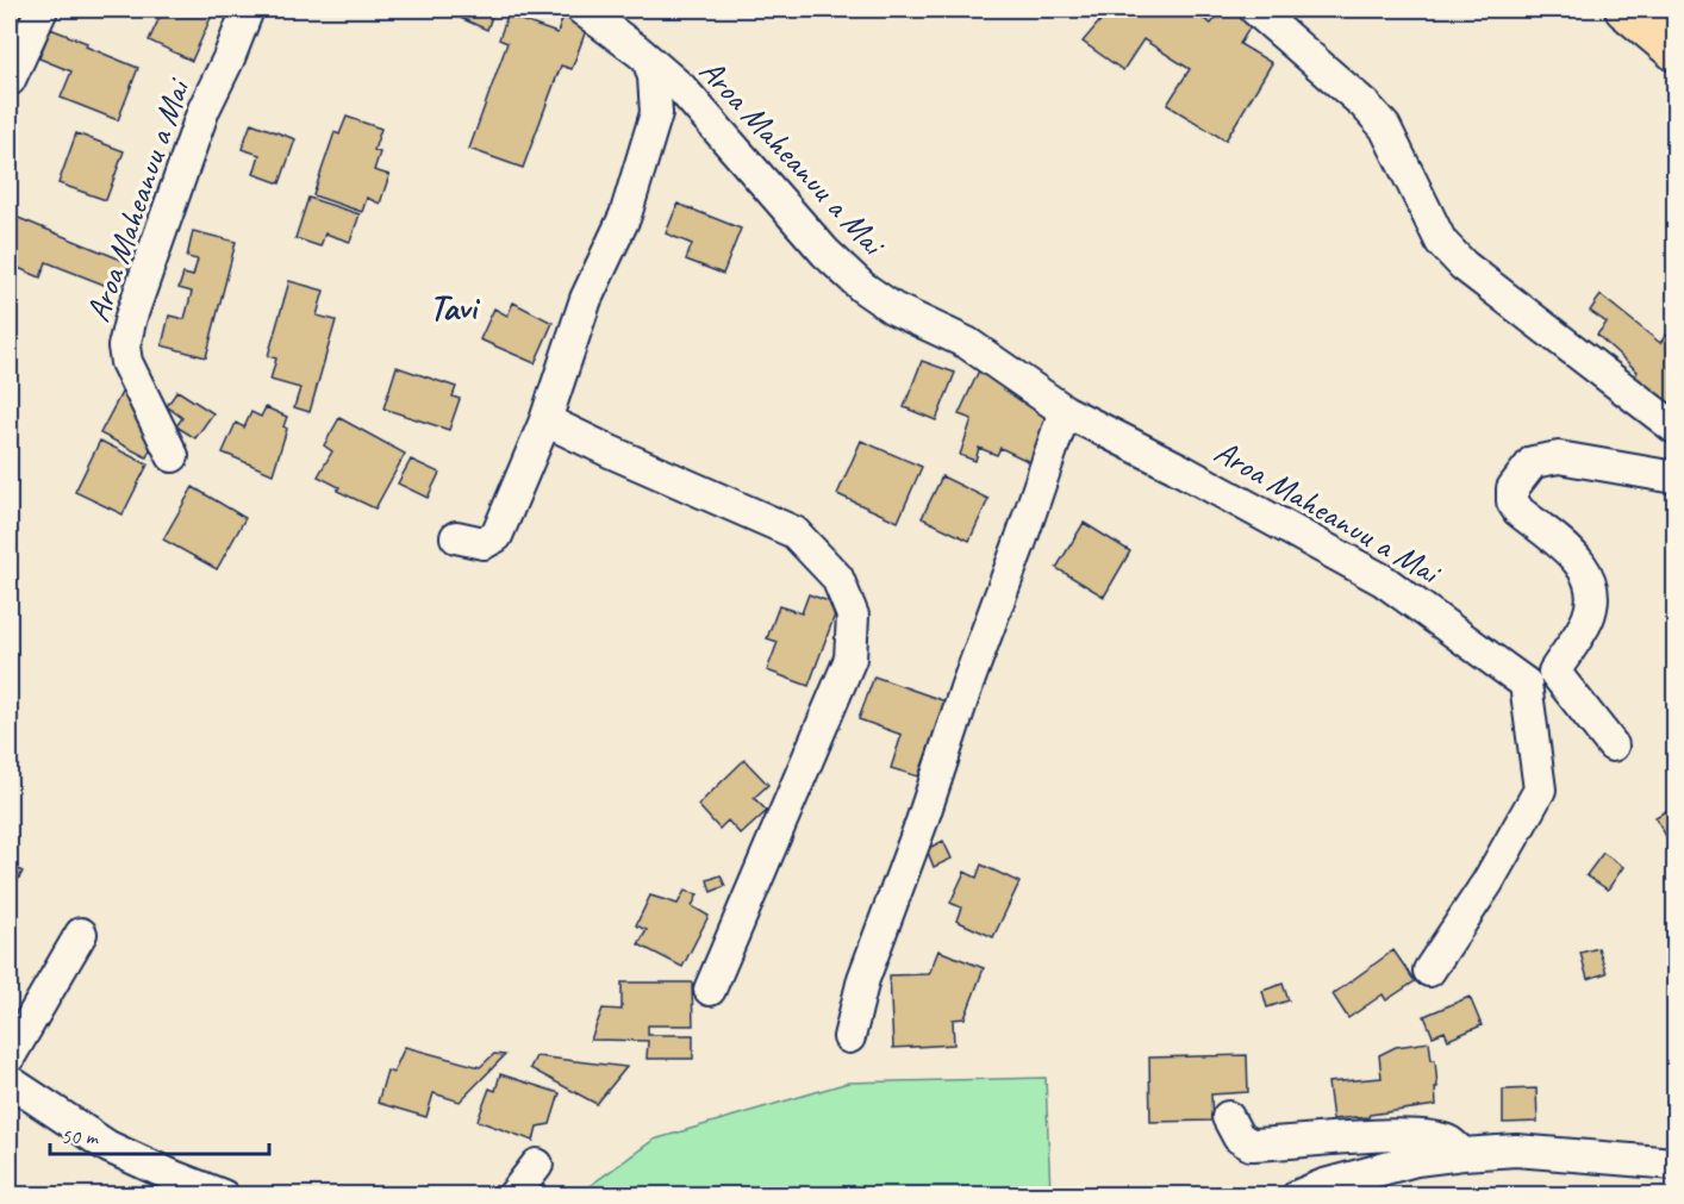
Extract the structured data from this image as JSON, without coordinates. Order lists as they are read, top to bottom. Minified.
{"streets":{"street":["Aroa Maheanuu a Mai"]},"districts":["Tavi"],"scale_bar":"50 m"}
